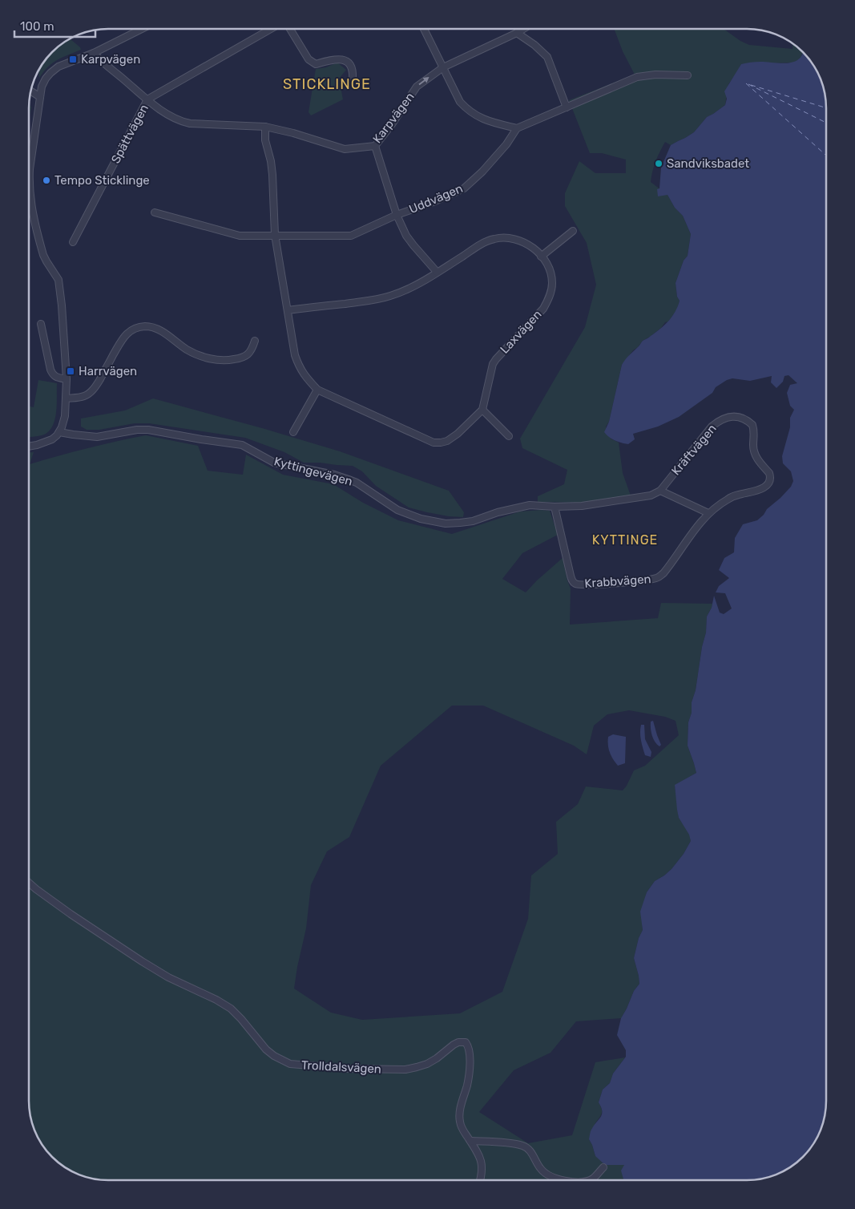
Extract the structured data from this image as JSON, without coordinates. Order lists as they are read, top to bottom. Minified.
{"streets":{"street":["Karpvägen","Spättvägen","Uddvägen","Laxvägen","Kräftvägen","Kyttingevägen","Krabbvägen","Trolldalsvägen"]},"crossings":[["Karpvägen","Spättvägen"],["Kräftvägen","Krabbvägen"],["Kyttingevägen","Krabbvägen"]],"districts":["STICKLINGE","KYTTINGE"],"places":{"transit":["Karpvägen","Harrvägen"],"other":["Sandviksbadet","Tempo Sticklinge"]},"scale_bar":"100 m"}
